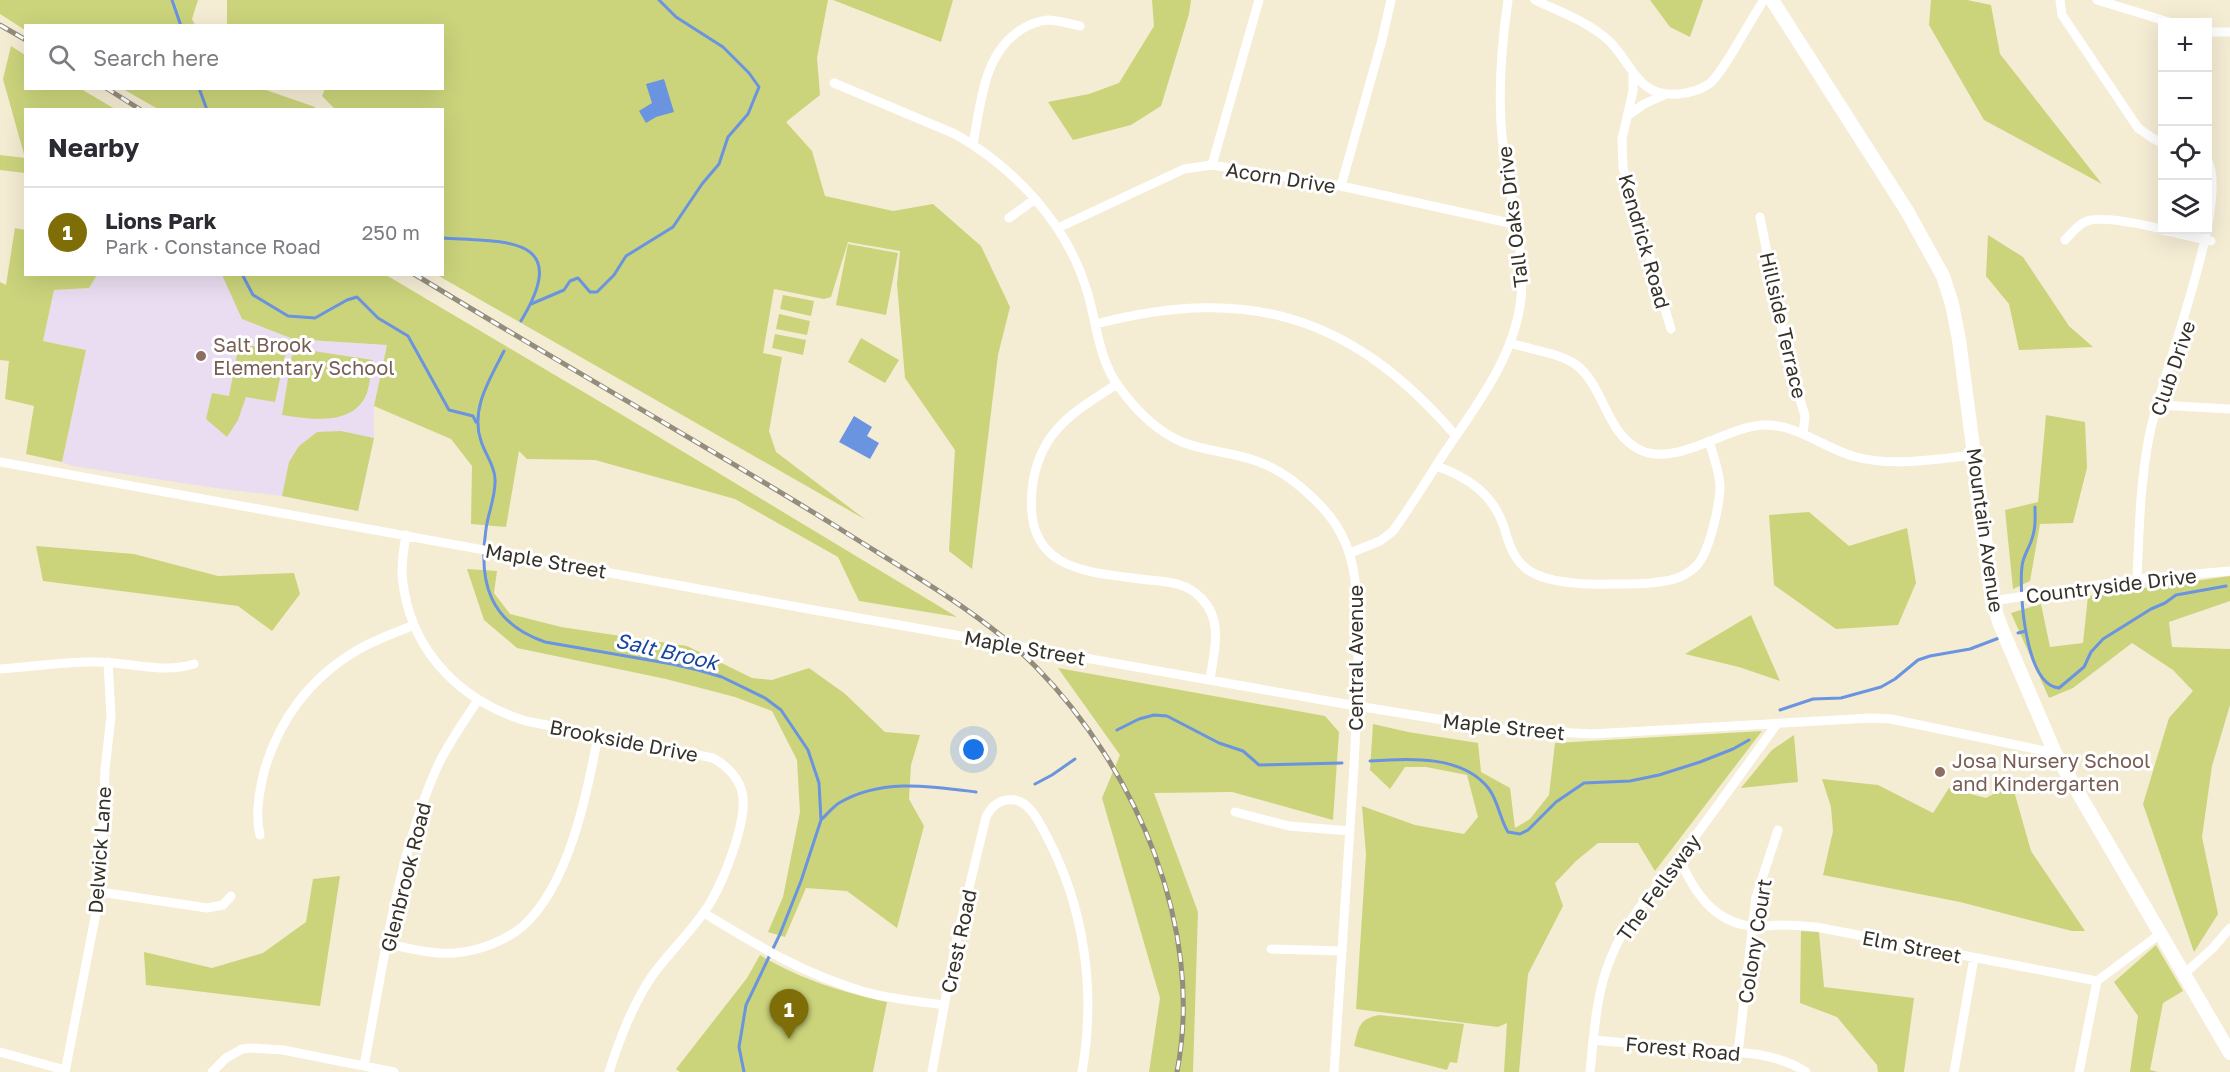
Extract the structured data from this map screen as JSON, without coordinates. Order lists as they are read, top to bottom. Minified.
{"streets":{"main road":["Mountain Avenue"],"street":["Acorn Drive","Tall Oaks Drive","Kendrick Road","Hillside Terrace","Club Drive","Maple Street","Countryside Drive","Central Avenue","Brookside Drive","Delwick Lane","Glenbrook Road","The Fellsway","Crest Road","Colony Court","Elm Street","Forest Road"]},"crossings":[["Acorn Drive","Tall Oaks Drive"],["Acorn Drive","Central Avenue"],["Tall Oaks Drive","Central Avenue"],["Club Drive","Countryside Drive"],["Mountain Avenue","Maple Street"],["Mountain Avenue","Countryside Drive"],["Maple Street","Central Avenue"],["Maple Street","Brookside Drive"],["Maple Street","The Fellsway"],["Brookside Drive","Glenbrook Road"],["The Fellsway","Elm Street"],["The Fellsway","Forest Road"],["Colony Court","Elm Street"],["Colony Court","Forest Road"]],"water":["Salt Brook"],"places":["Salt Brook Elementary School","Josa Nursery School and Kindergarten"],"page":{"map_buttons":["+","−"],"search":"Search here","heading":"Nearby","list":[{"mark":"1","name":"Lions Park","note":"Park · Constance Road","value":"250 m"}],"pins":"1"}}
